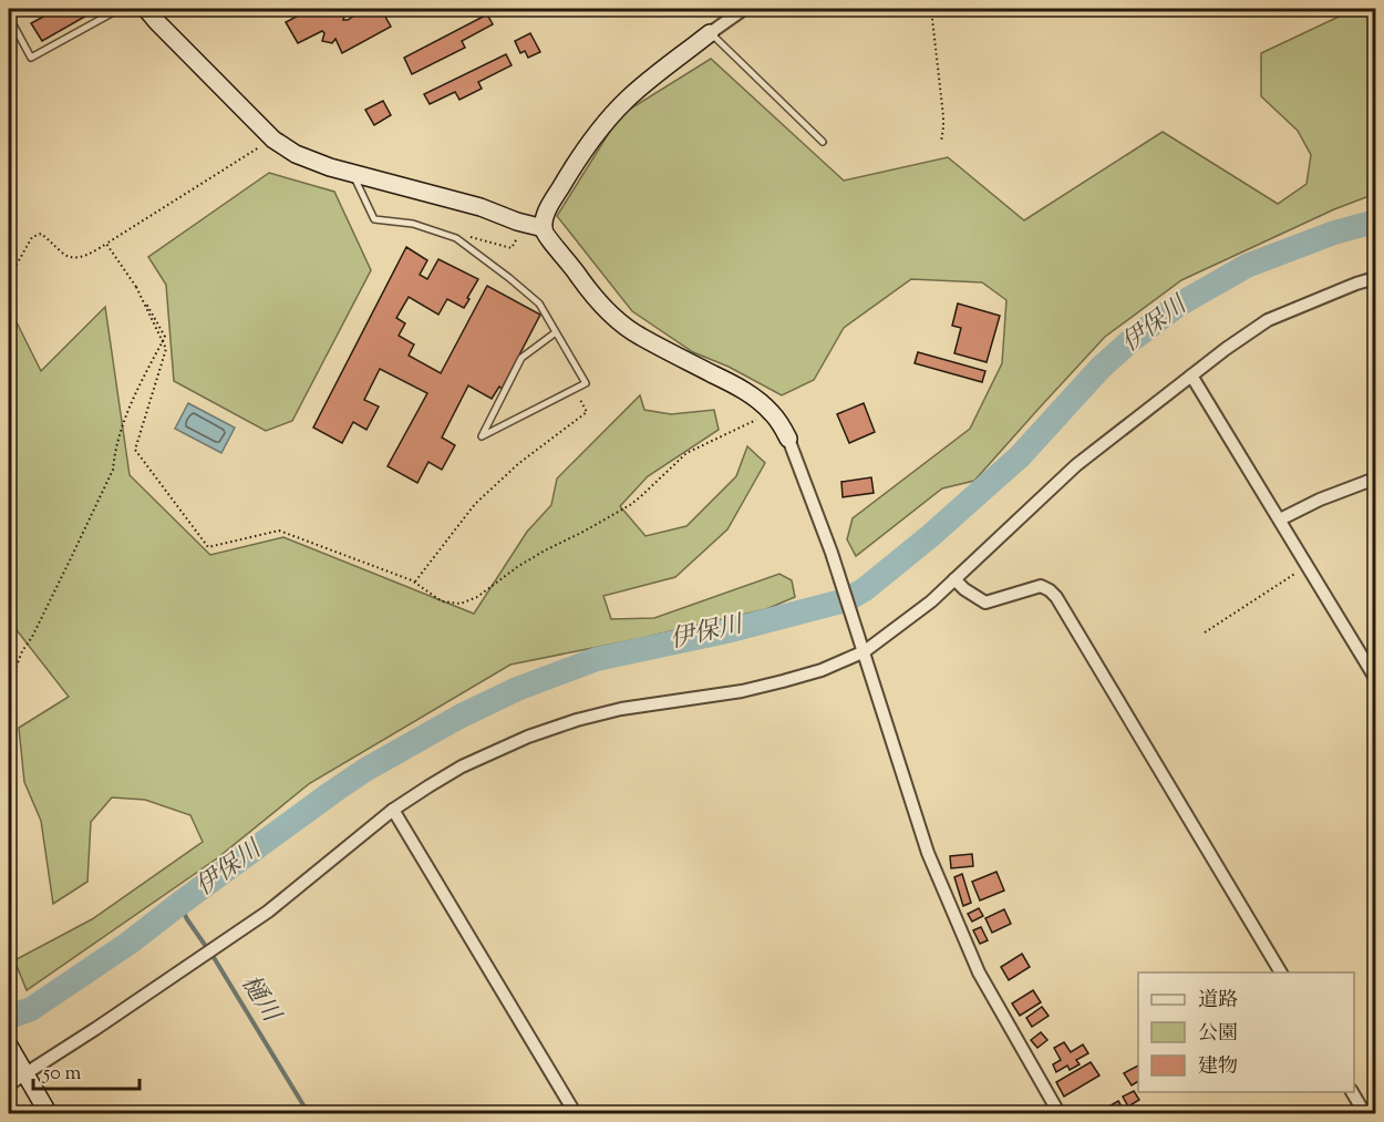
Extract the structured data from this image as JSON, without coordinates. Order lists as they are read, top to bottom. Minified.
{"water":["伊保川","樋川"],"legend":["道路","公園","建物"],"scale_bar":"50 m"}
